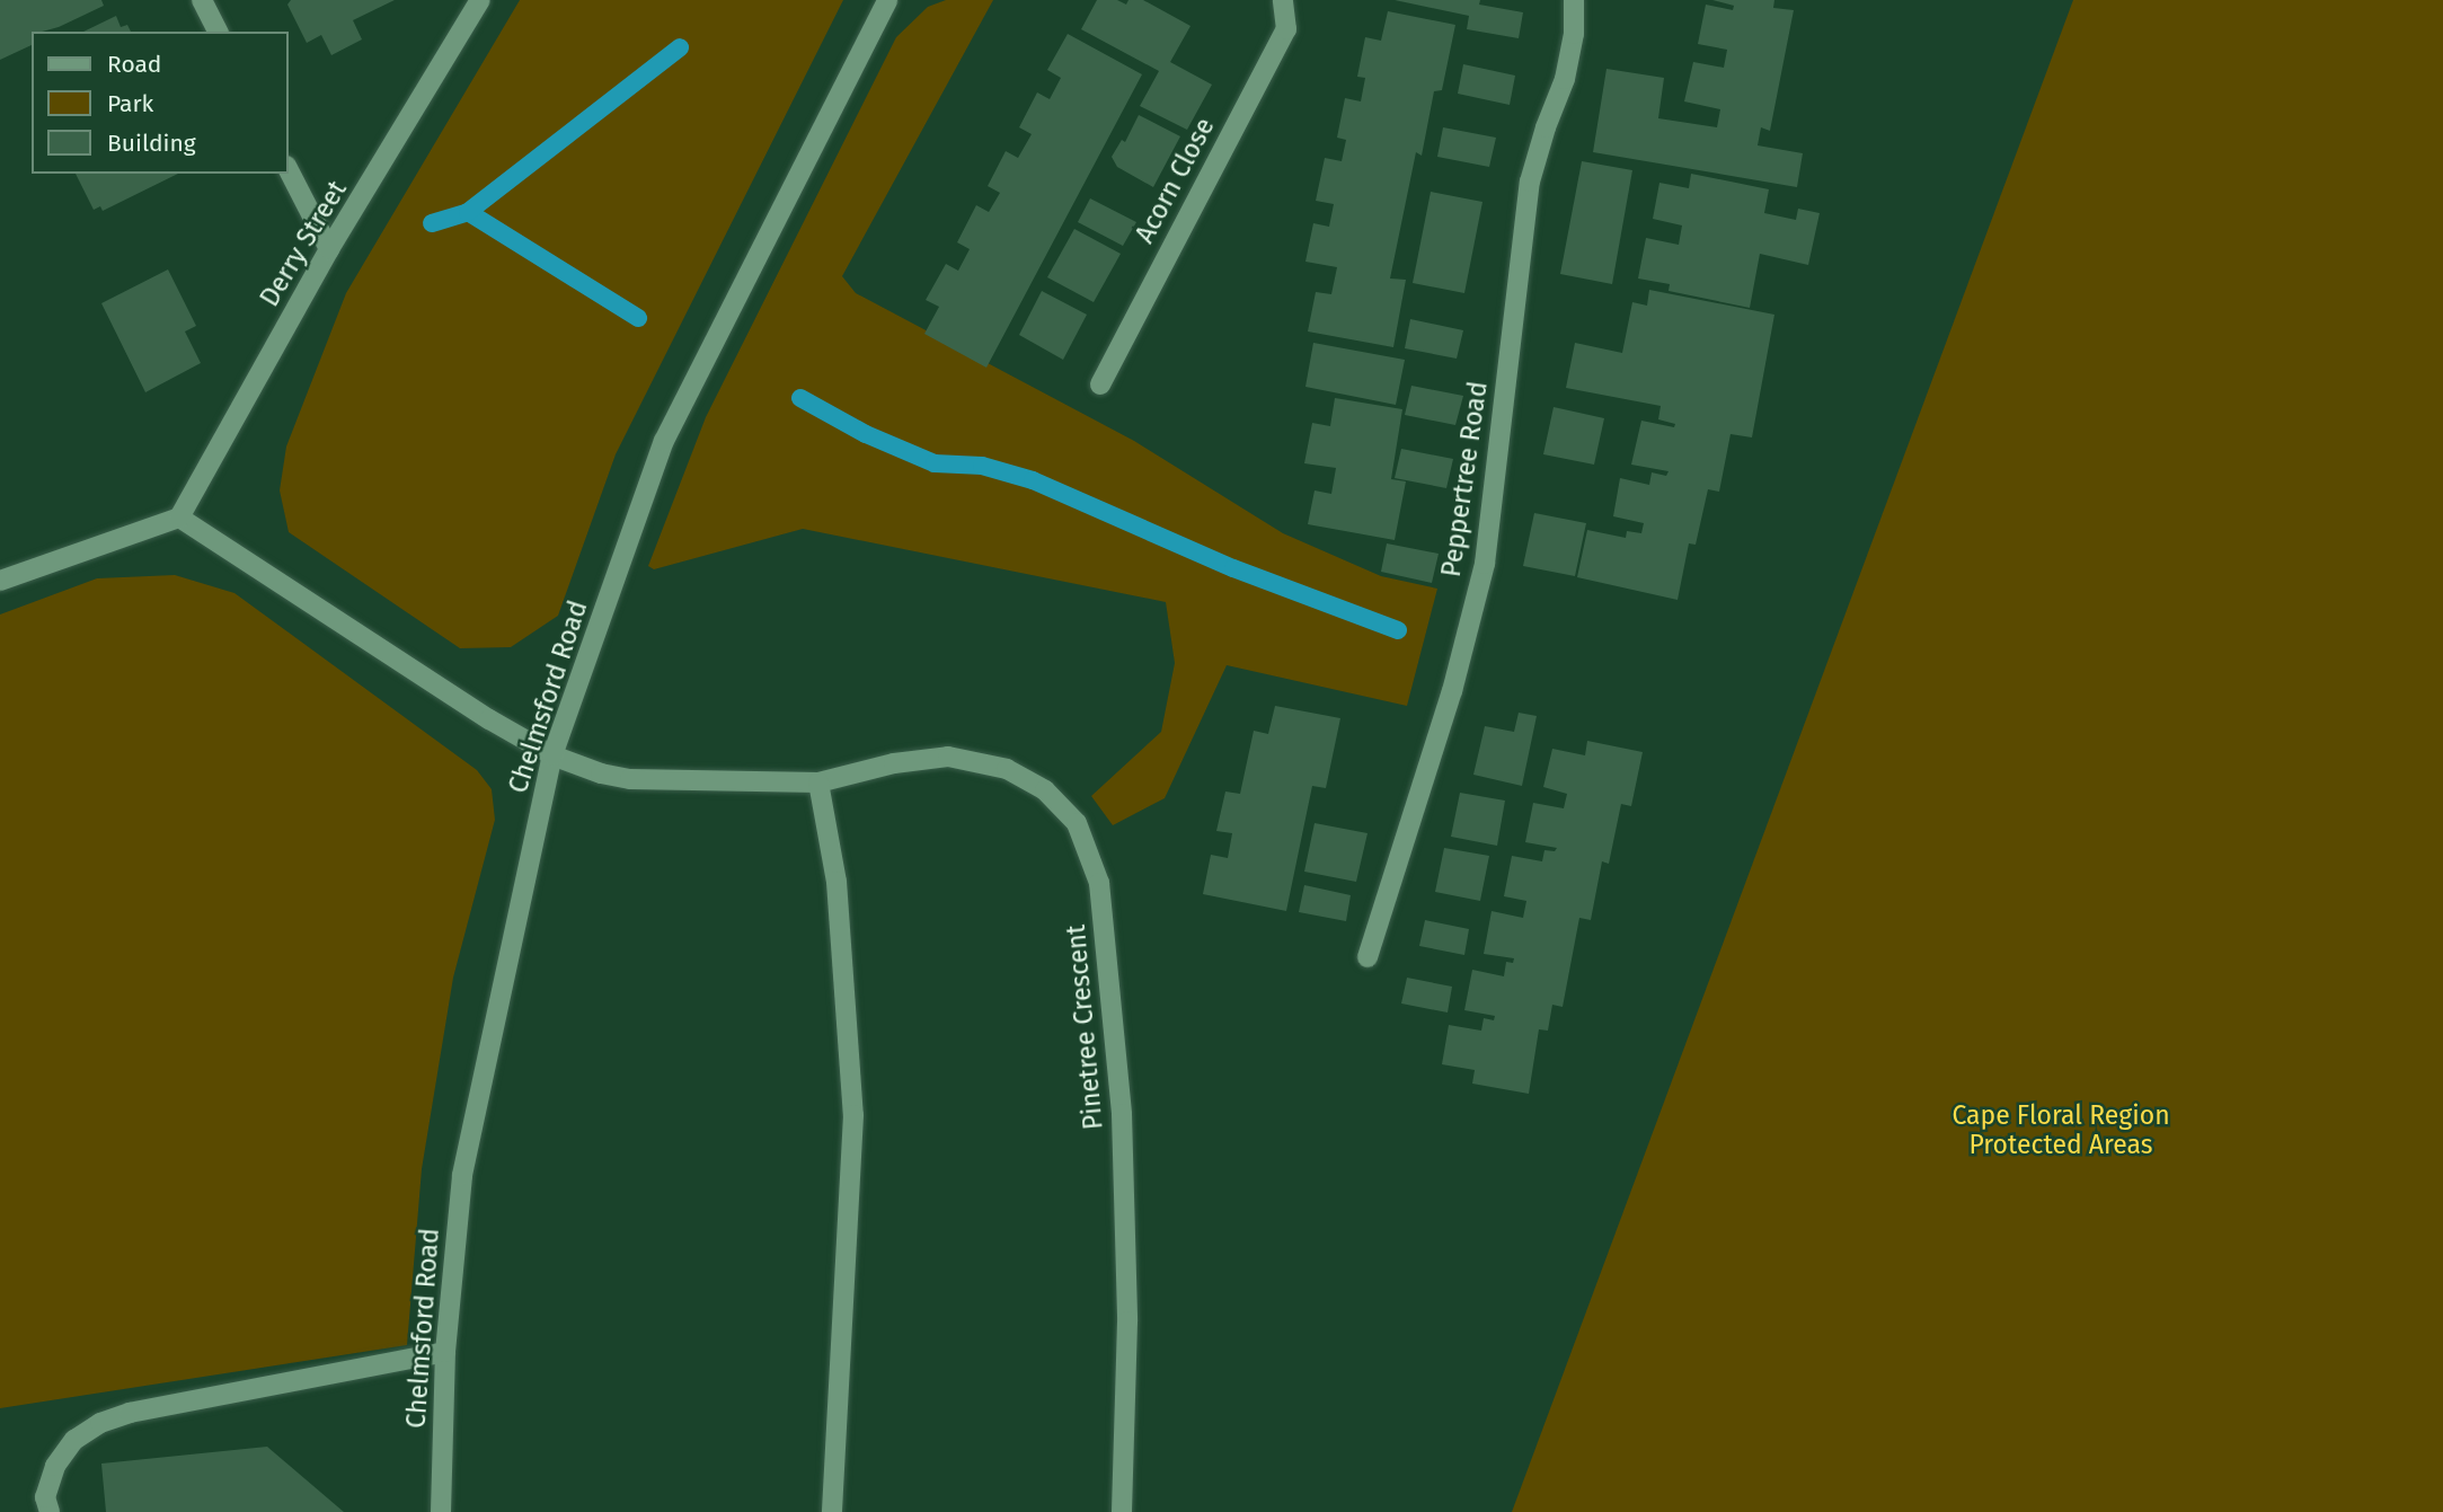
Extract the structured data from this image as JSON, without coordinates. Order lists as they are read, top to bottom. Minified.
{"streets":{"street":["Acorn Close","Derry Street","Peppertree Road","Chelmsford Road","Pinetree Crescent"]},"crossings":[["Chelmsford Road","Pinetree Crescent"]],"parks":["Cape Floral Region Protected Areas"],"legend":["Road","Park","Building"]}
